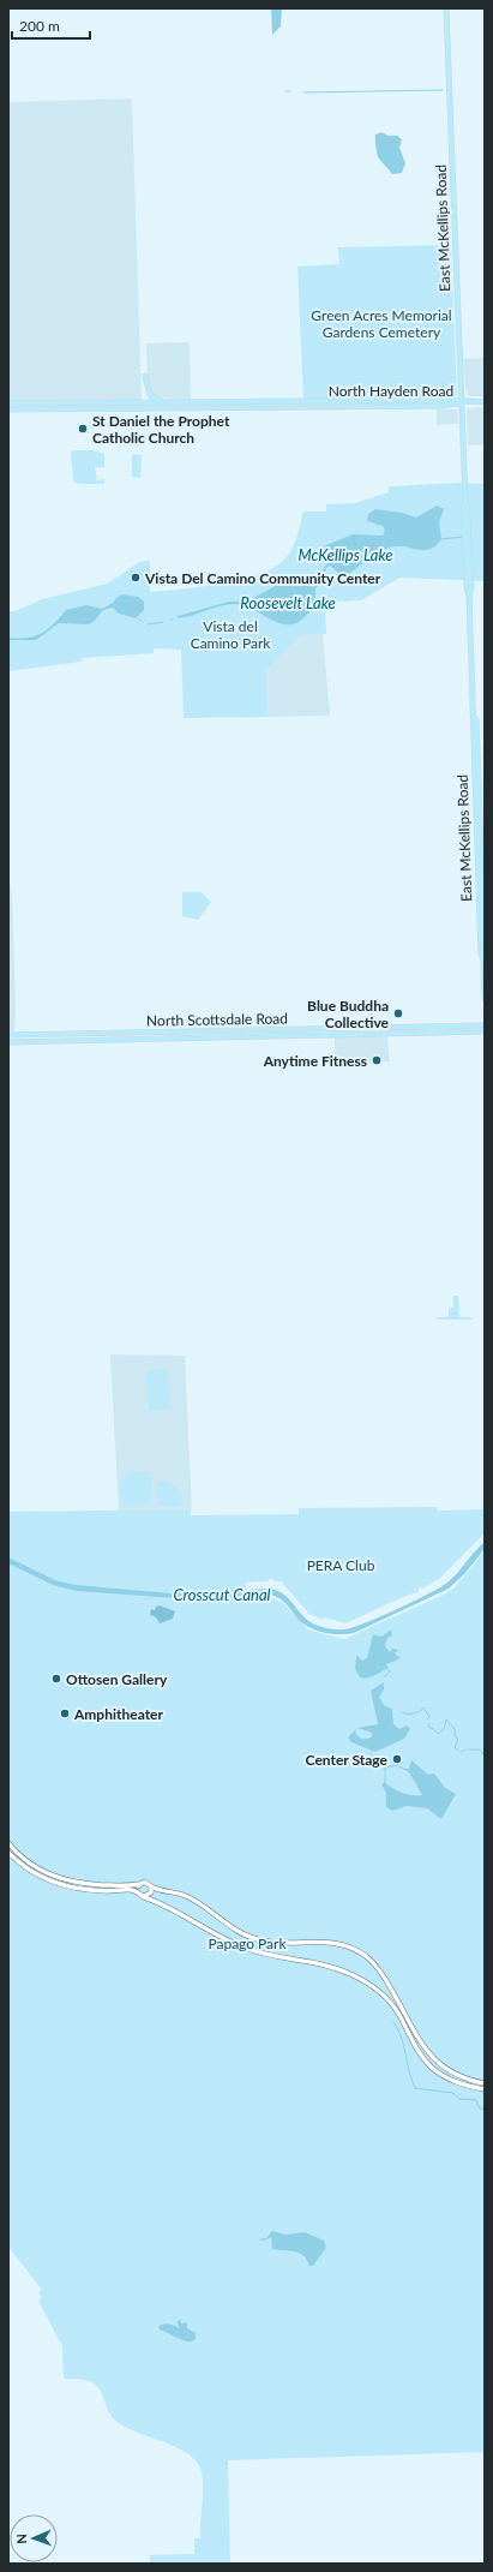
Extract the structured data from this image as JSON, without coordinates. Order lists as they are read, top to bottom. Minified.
{"streets":{"main road":["East McKellips Road","North Hayden Road","North Scottsdale Road"]},"crossings":[["East McKellips Road","North Hayden Road"]],"water":["McKellips Lake","Roosevelt Lake","Crosscut Canal"],"parks":["Green Acres Memorial Gardens Cemetery","Vista del Camino Park","PERA Club","Papago Park"],"places":["St Daniel the Prophet Catholic Church","Vista Del Camino Community Center","Blue Buddha Collective","Anytime Fitness","Ottosen Gallery","Amphitheater","Center Stage"],"scale_bar":"200 m","north":"left"}
